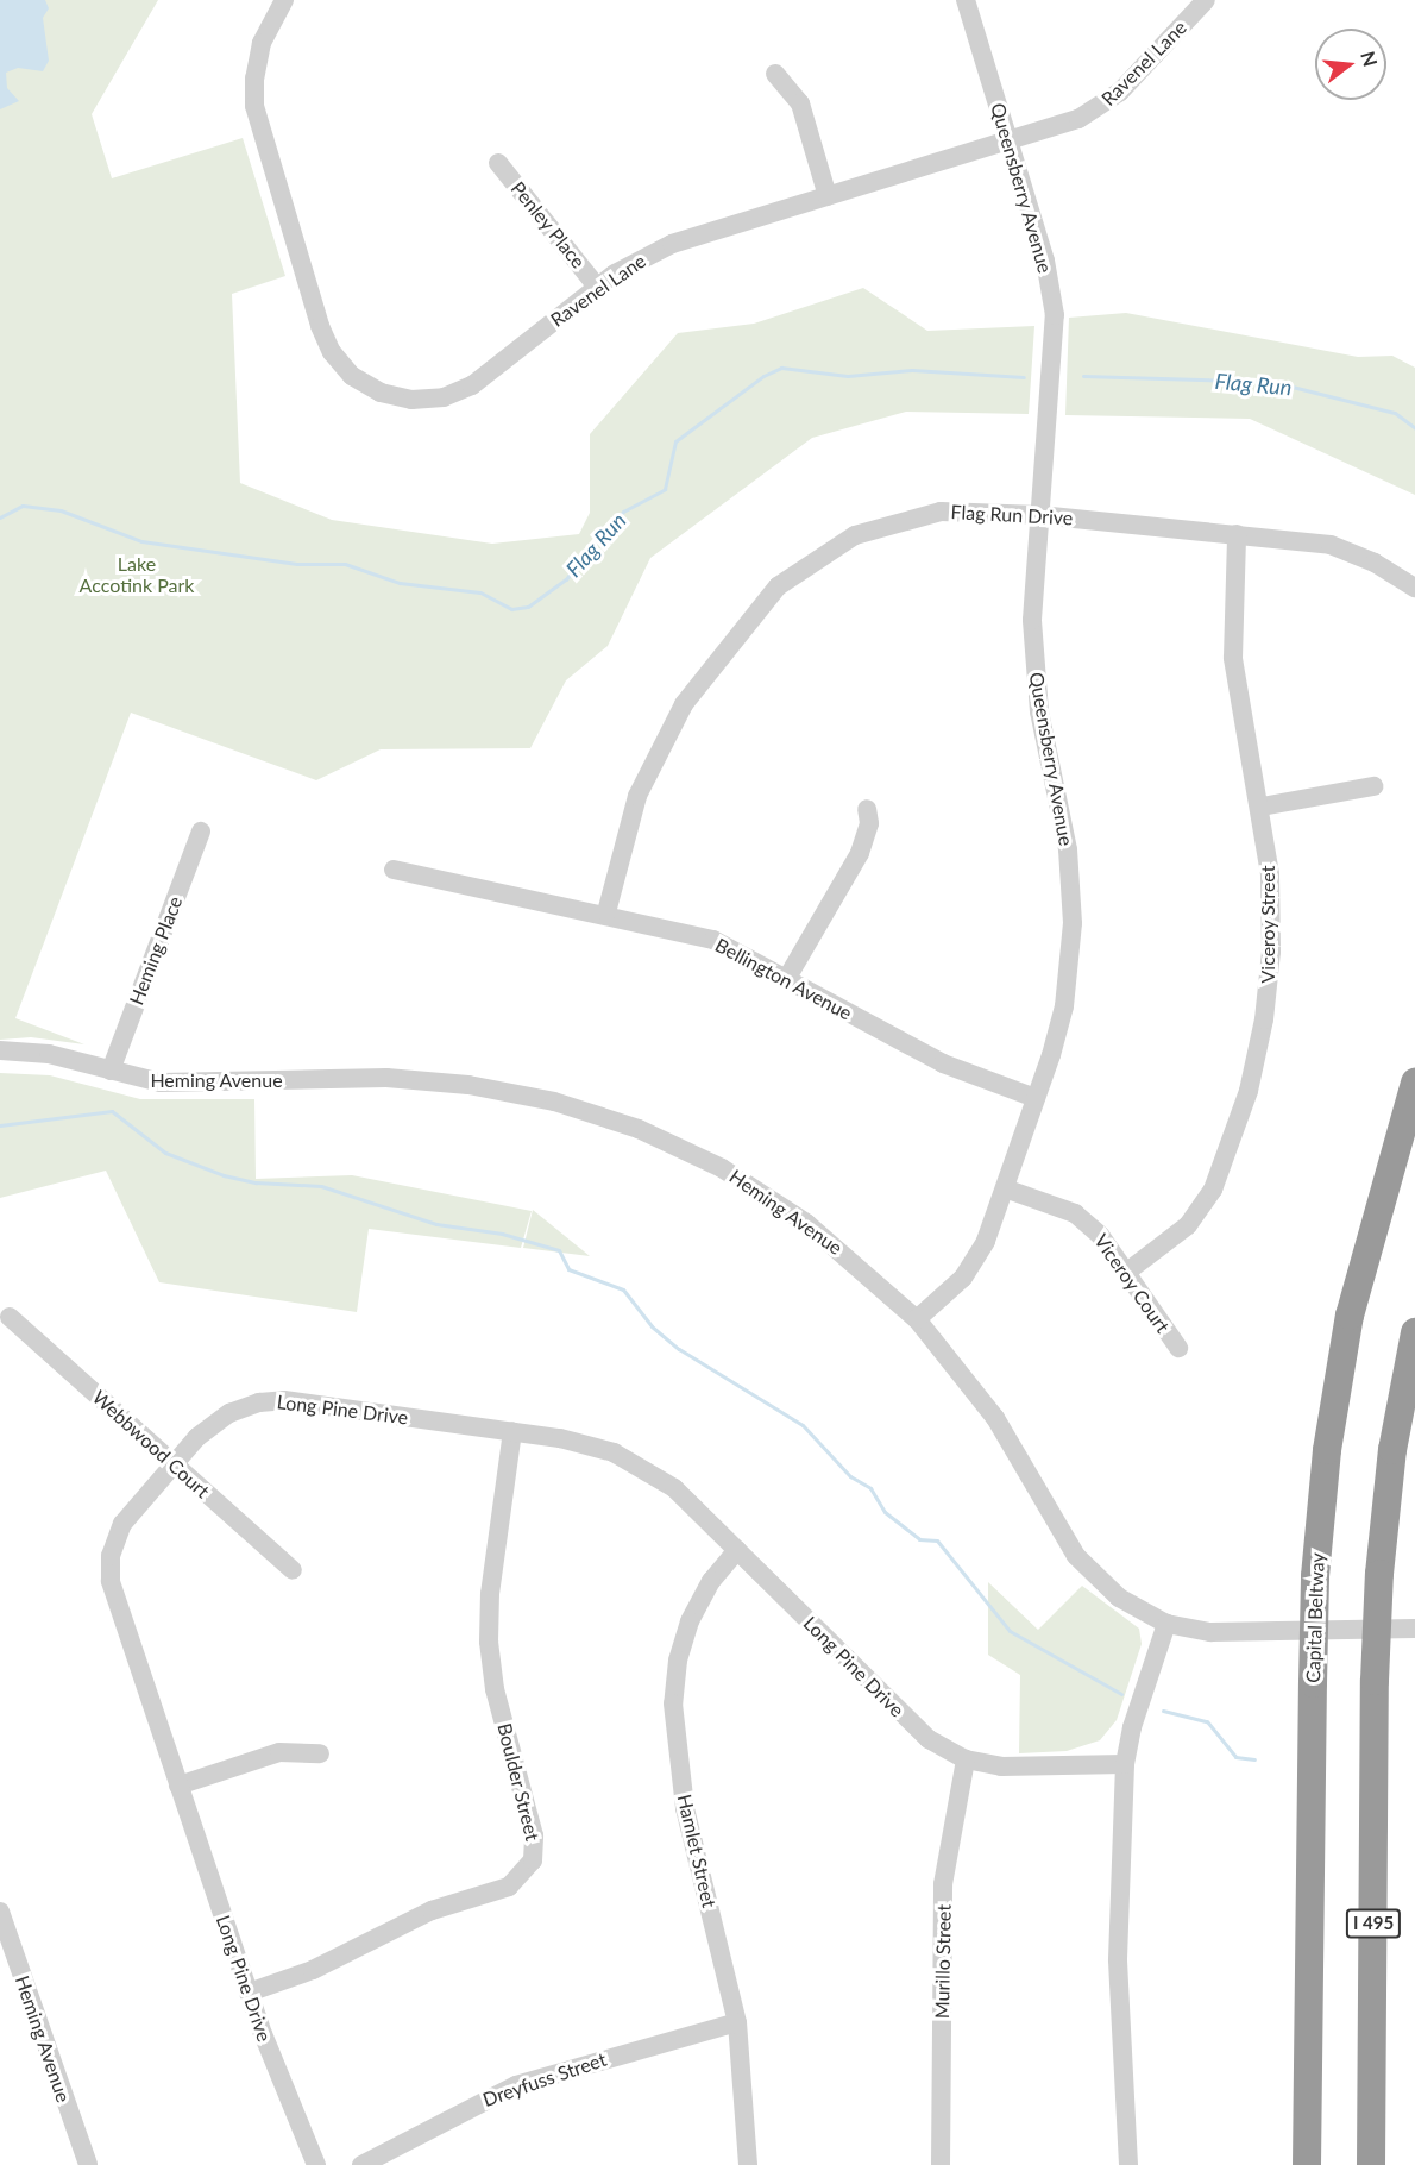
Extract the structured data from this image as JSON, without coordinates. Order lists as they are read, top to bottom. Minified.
{"streets":{"highway":["Capital Beltway","I 495"],"street":["Ravenel Lane","Queensberry Avenue","Penley Place","Flag Run Drive","Viceroy Street","Heming Place","Bellington Avenue","Heming Avenue","Viceroy Court","Long Pine Drive","Webbwood Court","Boulder Street","Hamlet Street","Murillo Street","Dreyfuss Street"]},"crossings":[["Ravenel Lane","Queensberry Avenue"],["Ravenel Lane","Penley Place"],["Queensberry Avenue","Flag Run Drive"],["Queensberry Avenue","Bellington Avenue"],["Queensberry Avenue","Heming Avenue"],["Queensberry Avenue","Viceroy Court"],["Flag Run Drive","Viceroy Street"],["Flag Run Drive","Bellington Avenue"],["Viceroy Street","Viceroy Court"],["Heming Place","Heming Avenue"],["Long Pine Drive","Webbwood Court"],["Long Pine Drive","Boulder Street"],["Long Pine Drive","Hamlet Street"],["Long Pine Drive","Murillo Street"],["Hamlet Street","Dreyfuss Street"]],"water":["Flag Run"],"parks":["Lake Accotink Park"],"north":"right"}
